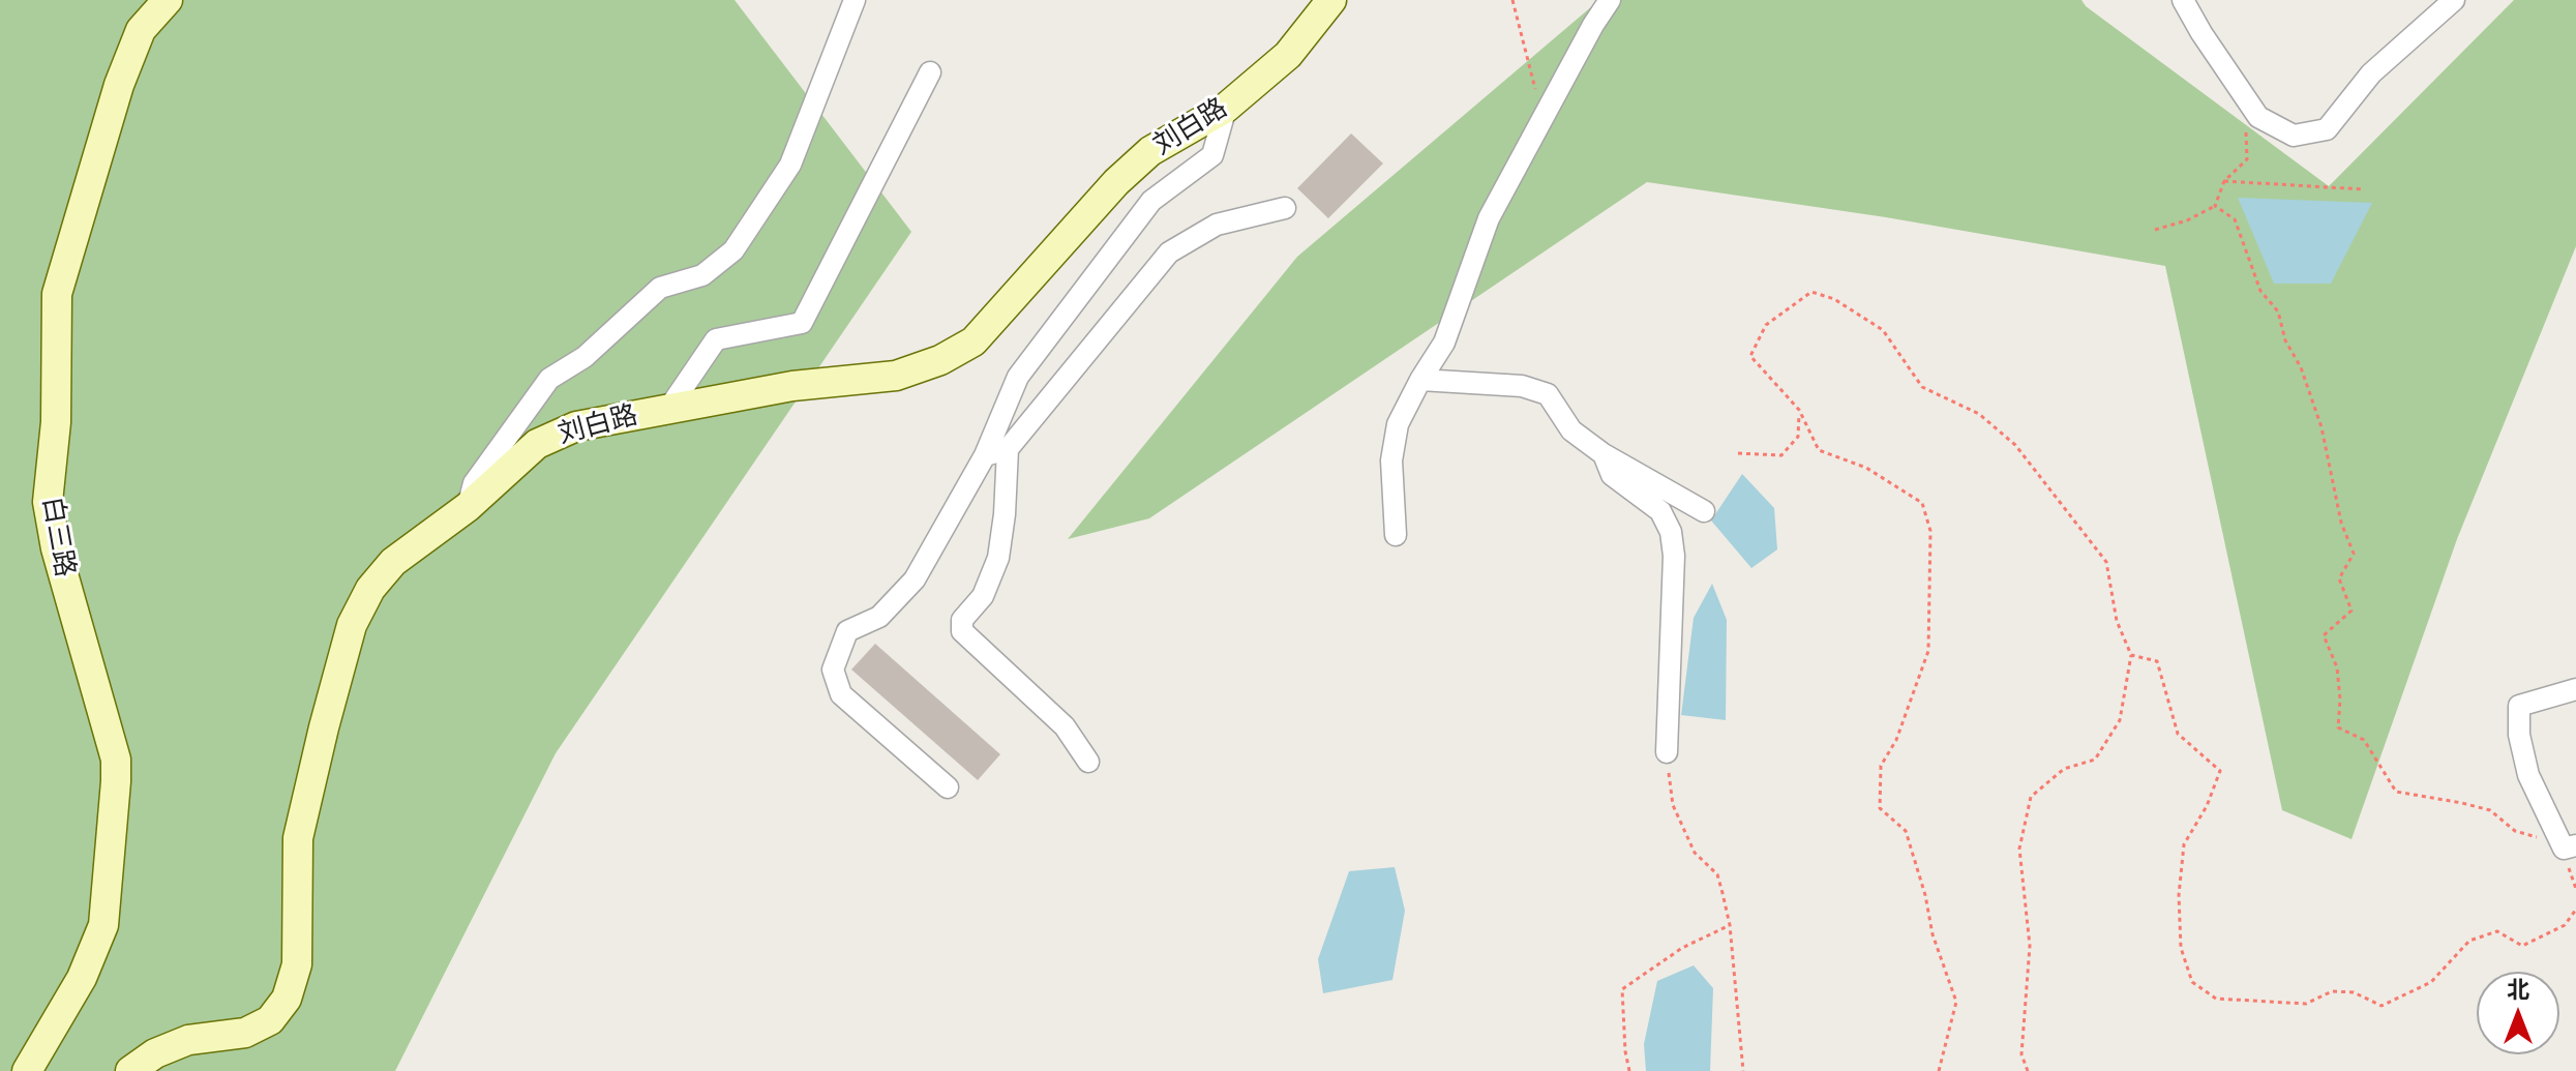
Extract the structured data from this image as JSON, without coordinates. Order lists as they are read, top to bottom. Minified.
{"streets":{"street":["刘白路","白三路"]},"north":"top"}
